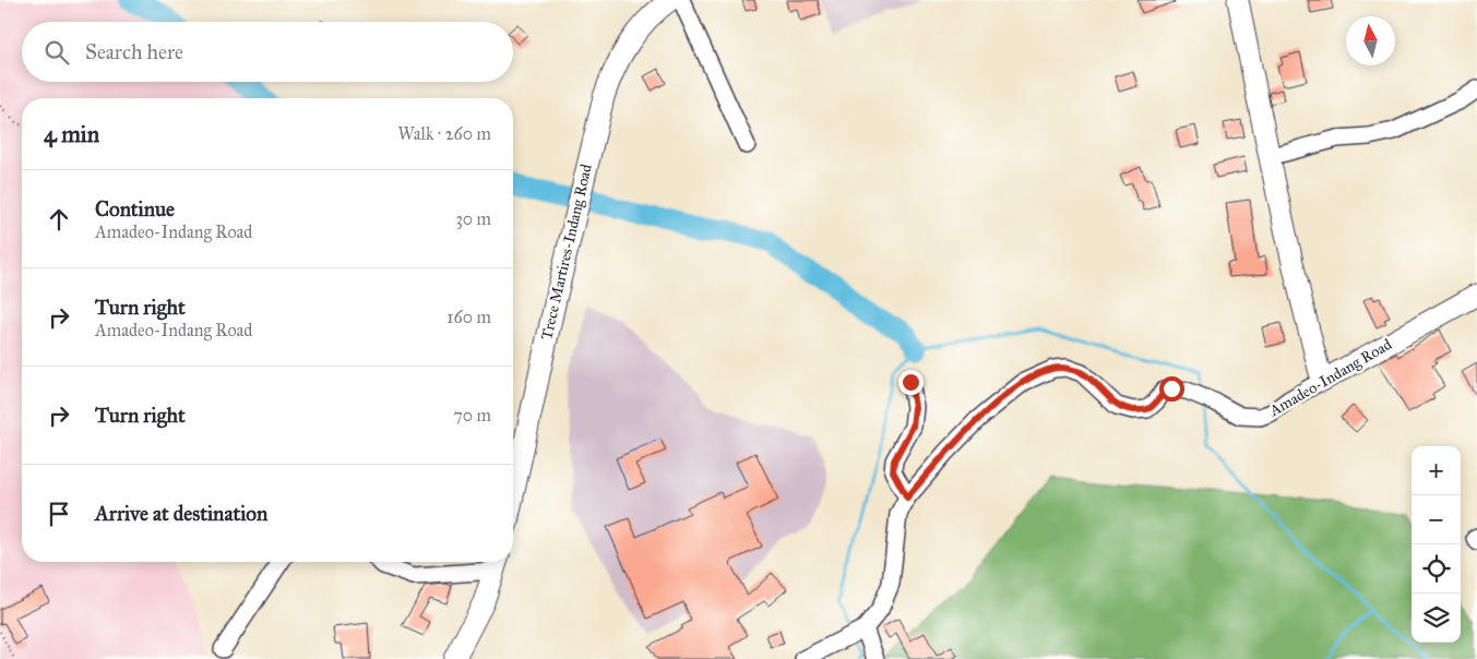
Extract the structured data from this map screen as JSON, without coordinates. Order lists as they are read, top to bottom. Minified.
{"streets":{"main road":["Trece Martires-Indang Road","Amadeo-Indang Road"]},"north":"top","page":{"search":"Search here","heading":["4 min","Walk · 260 m"],"list":[["Continue","Amadeo-Indang Road","30 m"],["Turn right","Amadeo-Indang Road","160 m"],["Turn right","70 m"],"Arrive at destination"],"map_buttons":["+","−"]}}
